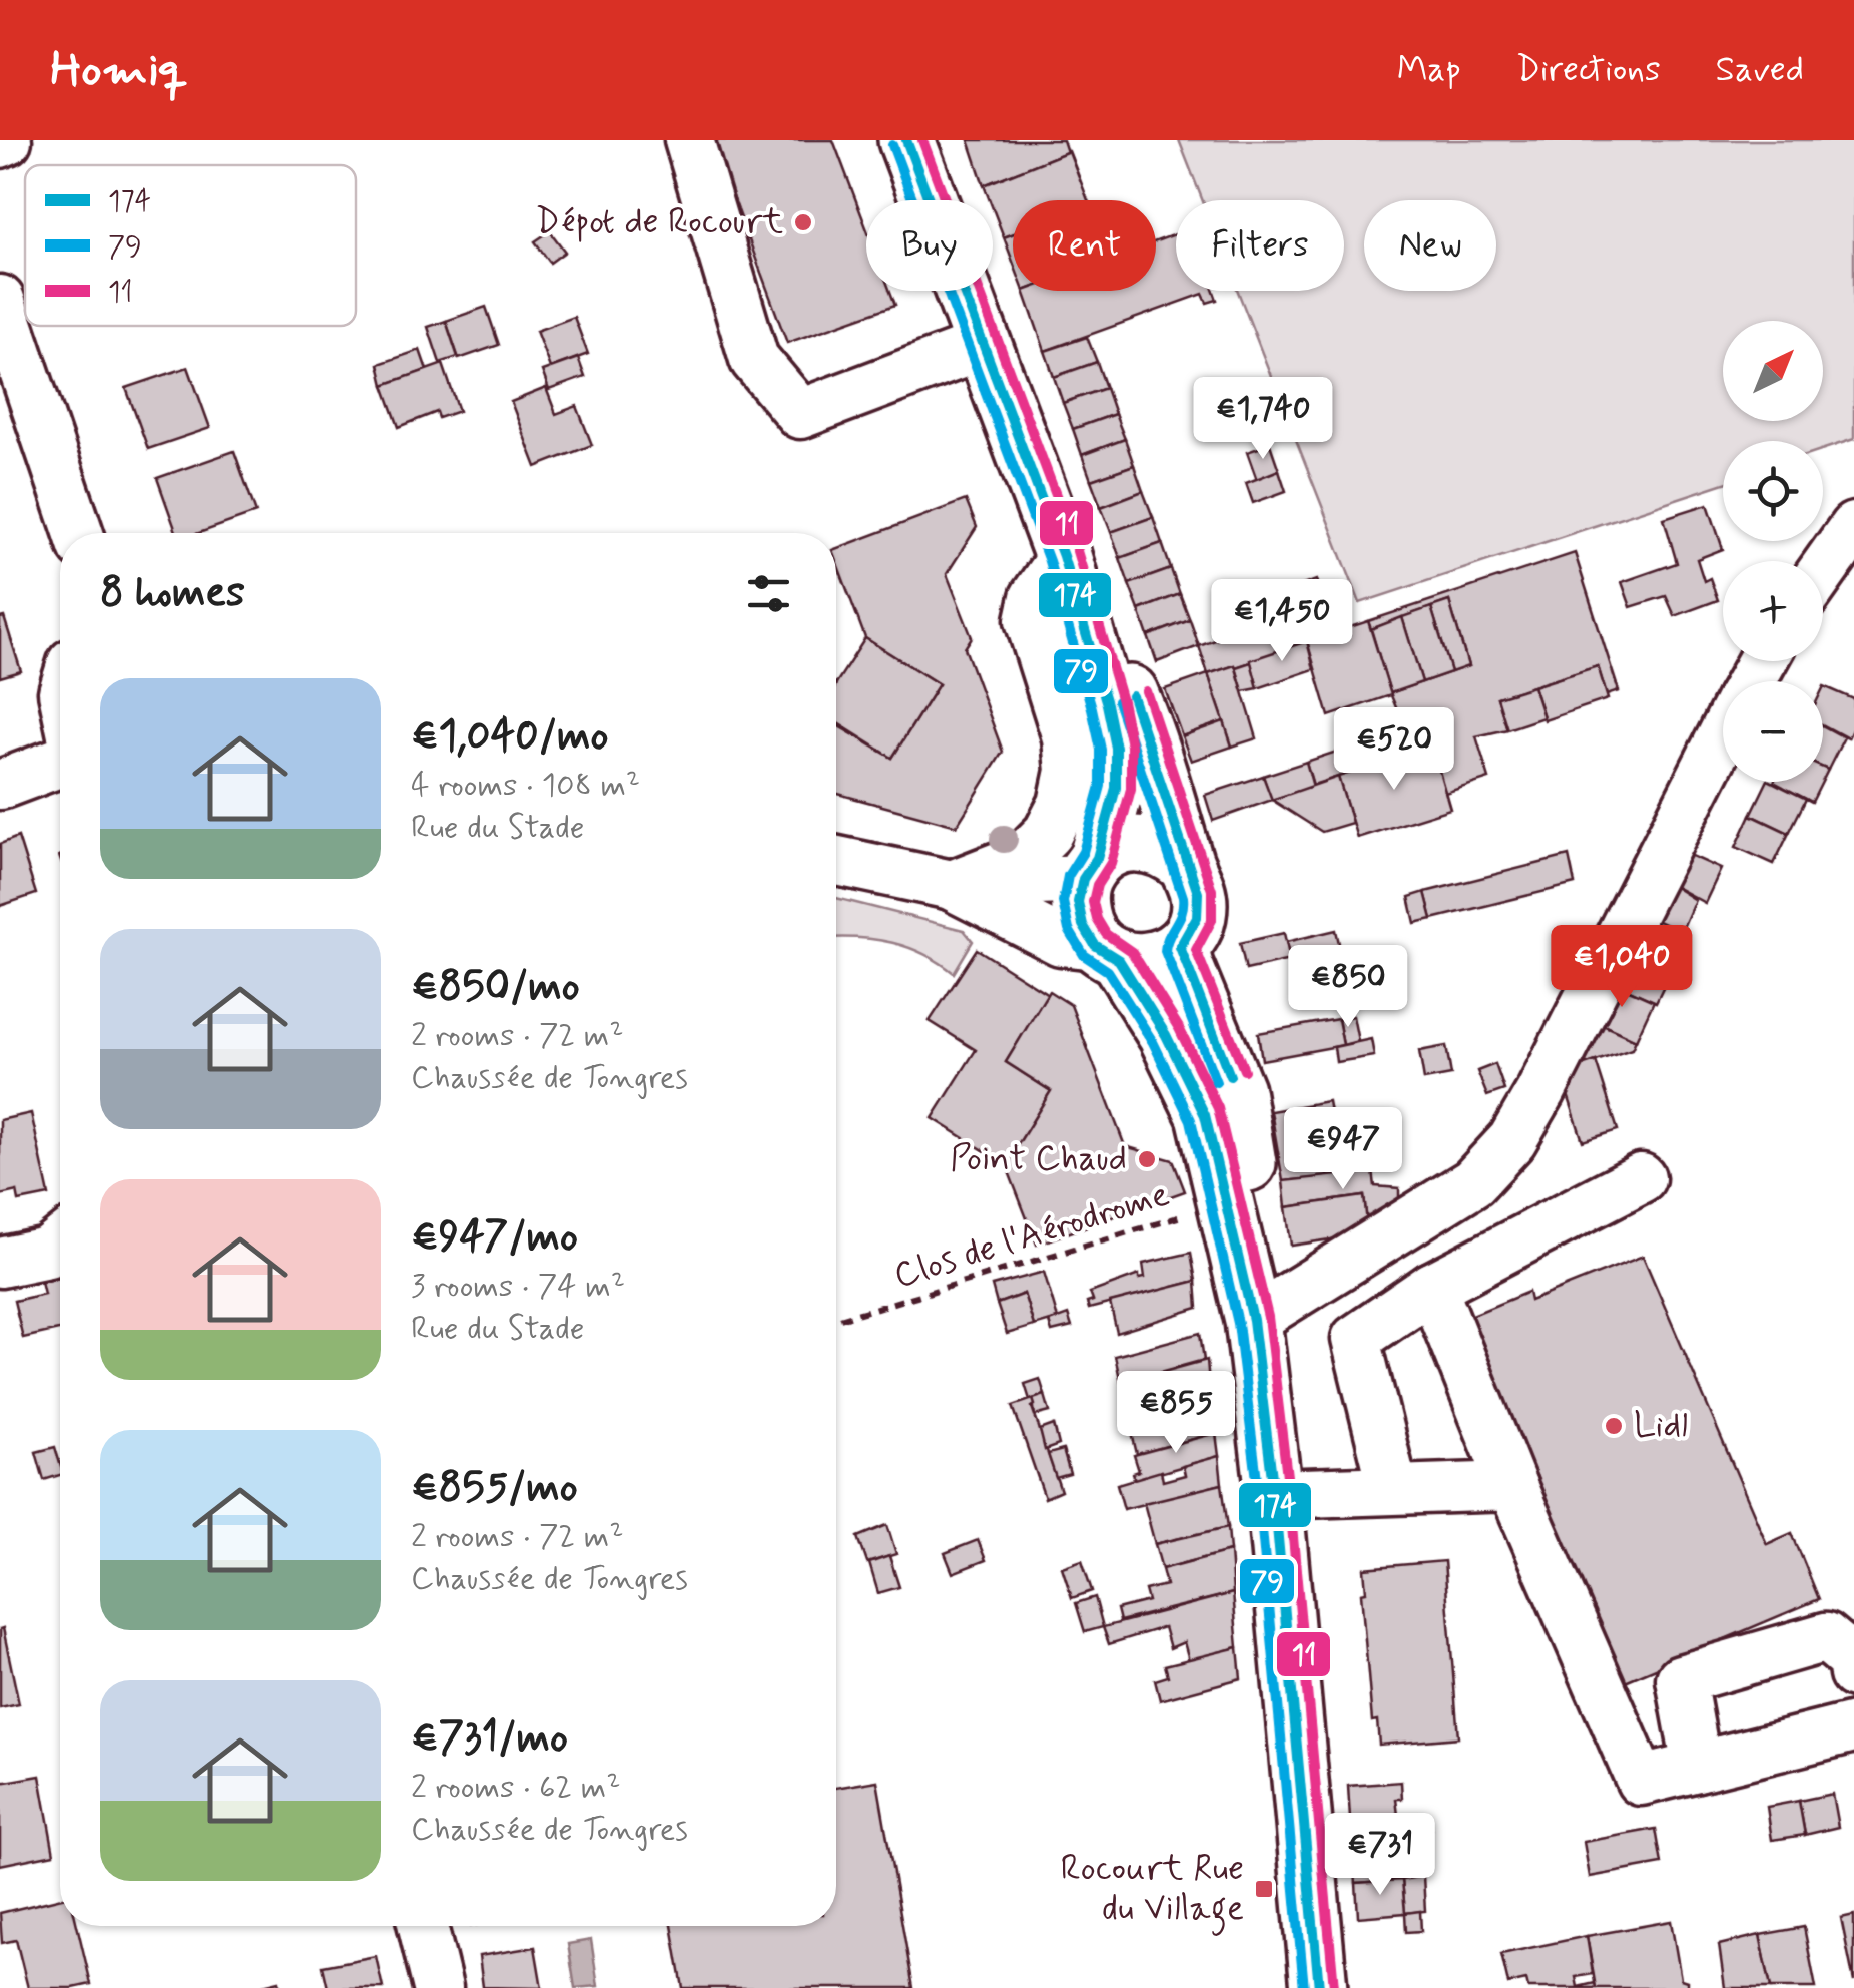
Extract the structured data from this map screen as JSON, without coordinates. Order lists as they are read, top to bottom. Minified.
{"streets":{"path":["Clos de l'Aérodrome"]},"places":{"other":["Dépot de Rocourt","Point Chaud","Lidl"],"transit":["Rocourt Rue du Village"]},"lines":["transit line 174","transit line 11","transit line 79"],"legend":["174","79","11"],"north":"top right","page":{"header":"Homiq","nav":["Map","Directions","Saved"],"chip":["Buy","Rent","Filters","New"],"map_buttons":["+","−"],"price":["€1,740","€1,450","€520","€1,040","€850","€947","€855","€731"],"heading":"8 homes","list":[{"name":"€1,040/mo","note":"4 rooms · 108 m² · Rue du Stade"},{"name":"€850/mo","note":"2 rooms · 72 m² · Chaussée de Tongres"},{"name":"€947/mo","note":"3 rooms · 74 m² · Rue du Stade"},{"name":"€855/mo","note":"2 rooms · 72 m² · Chaussée de Tongres"},{"name":"€731/mo","note":"2 rooms · 62 m² · Chaussée de Tongres"}]}}
